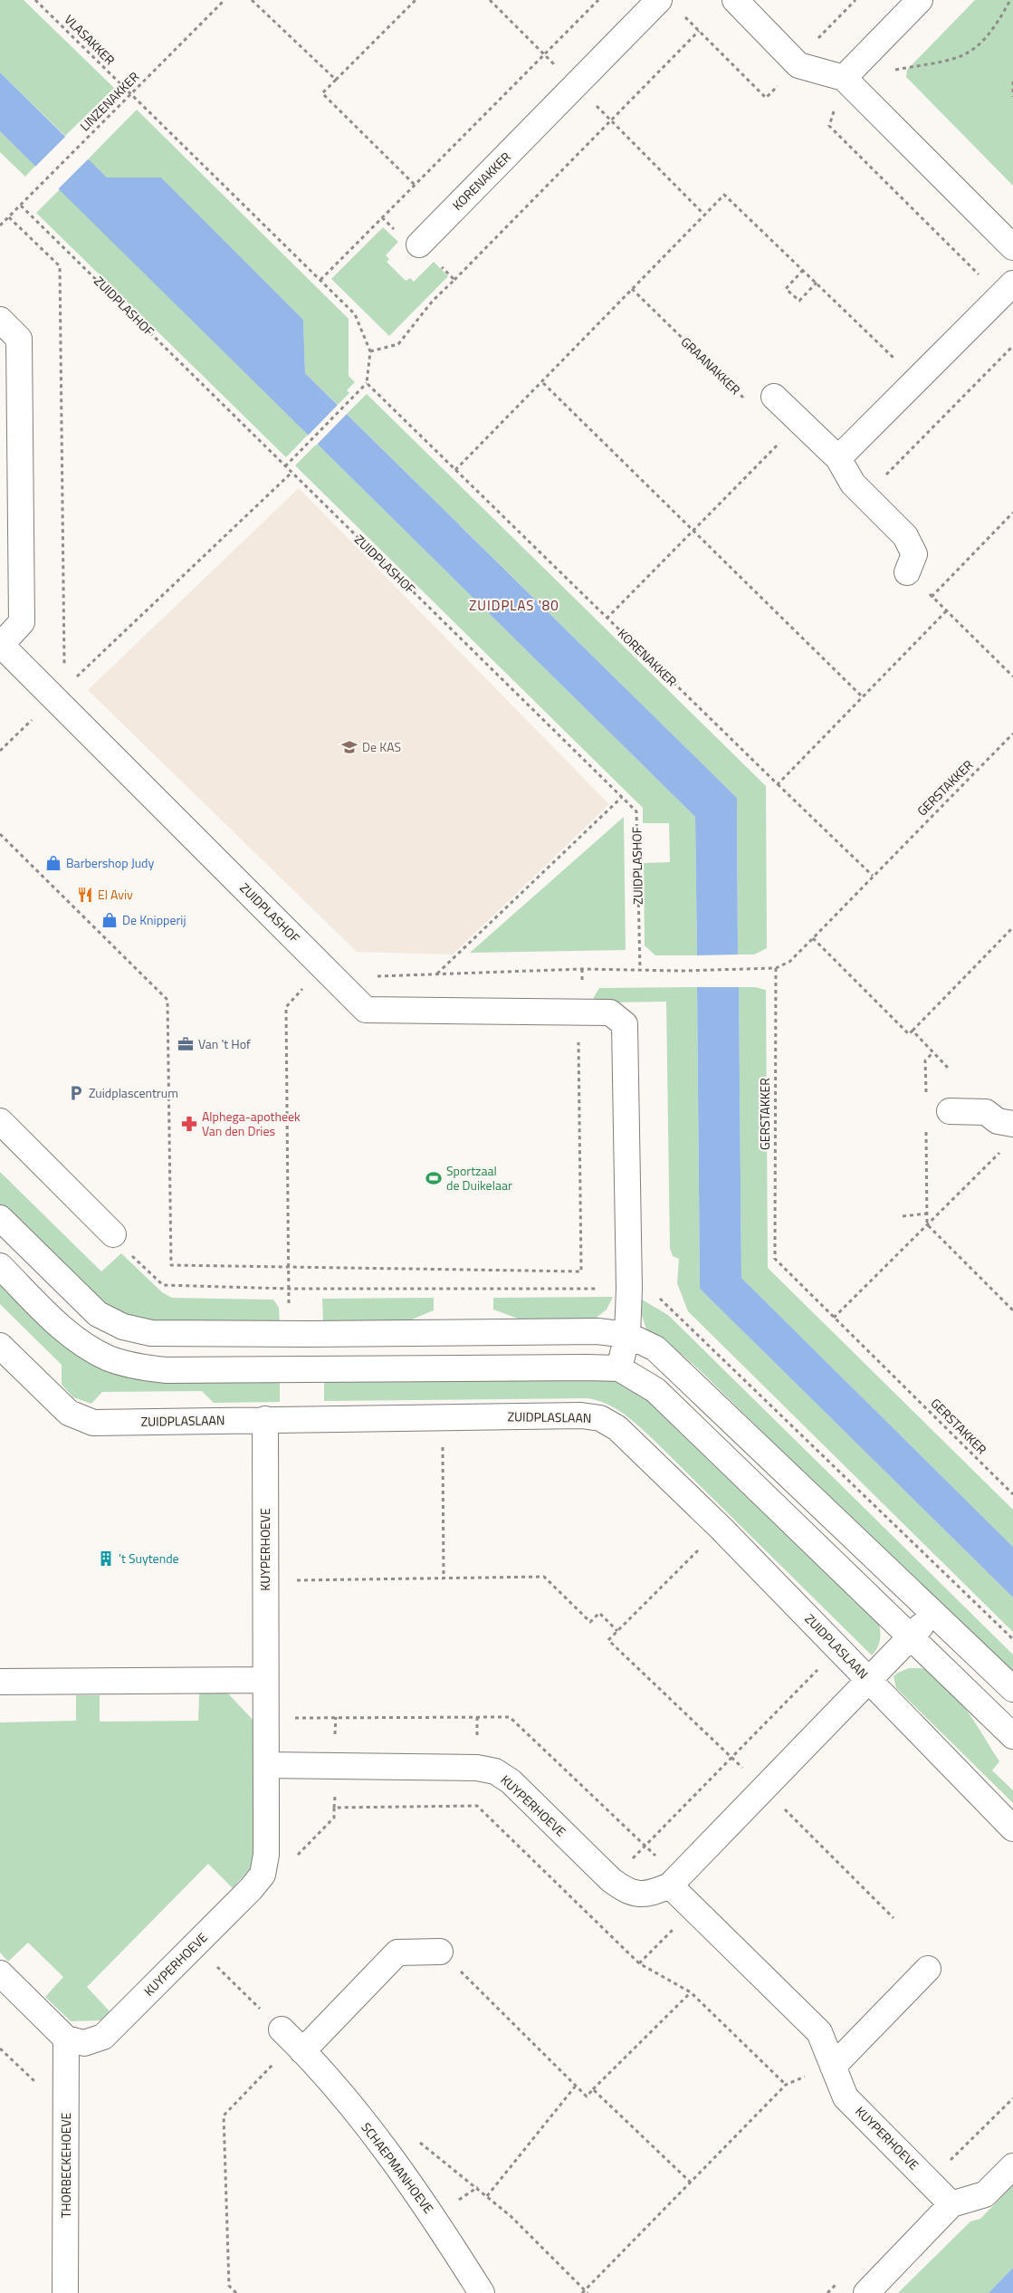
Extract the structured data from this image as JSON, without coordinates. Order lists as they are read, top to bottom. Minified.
{"streets":{"street":["KORENAKKER","ZUIDPLASHOF","ZUIDPLASLAAN","KUYPERHOEVE","THORBECKEHOEVE","SCHAEPMANHOEVE"],"path":["VLASAKKER","LINZENAKKER","GRAANAKKER","GERSTAKKER"]},"crossings":[["VLASAKKER","LINZENAKKER"],["LINZENAKKER","ZUIDPLASHOF"],["KORENAKKER","GERSTAKKER"],["ZUIDPLASLAAN","KUYPERHOEVE"],["KUYPERHOEVE","THORBECKEHOEVE"]],"districts":["ZUIDPLAS '80"],"places":{"school or university":["De KAS"],"shop":["Barbershop Judy","De Knipperij"],"restaurant":["El Aviv"],"office":["Van 't Hof"],"parking":["Zuidplascentrum"],"pharmacy":["Alphega-apotheek Van den Dries"],"sports":["Sportzaal de Duikelaar"],"building":["'t Suytende"]}}
